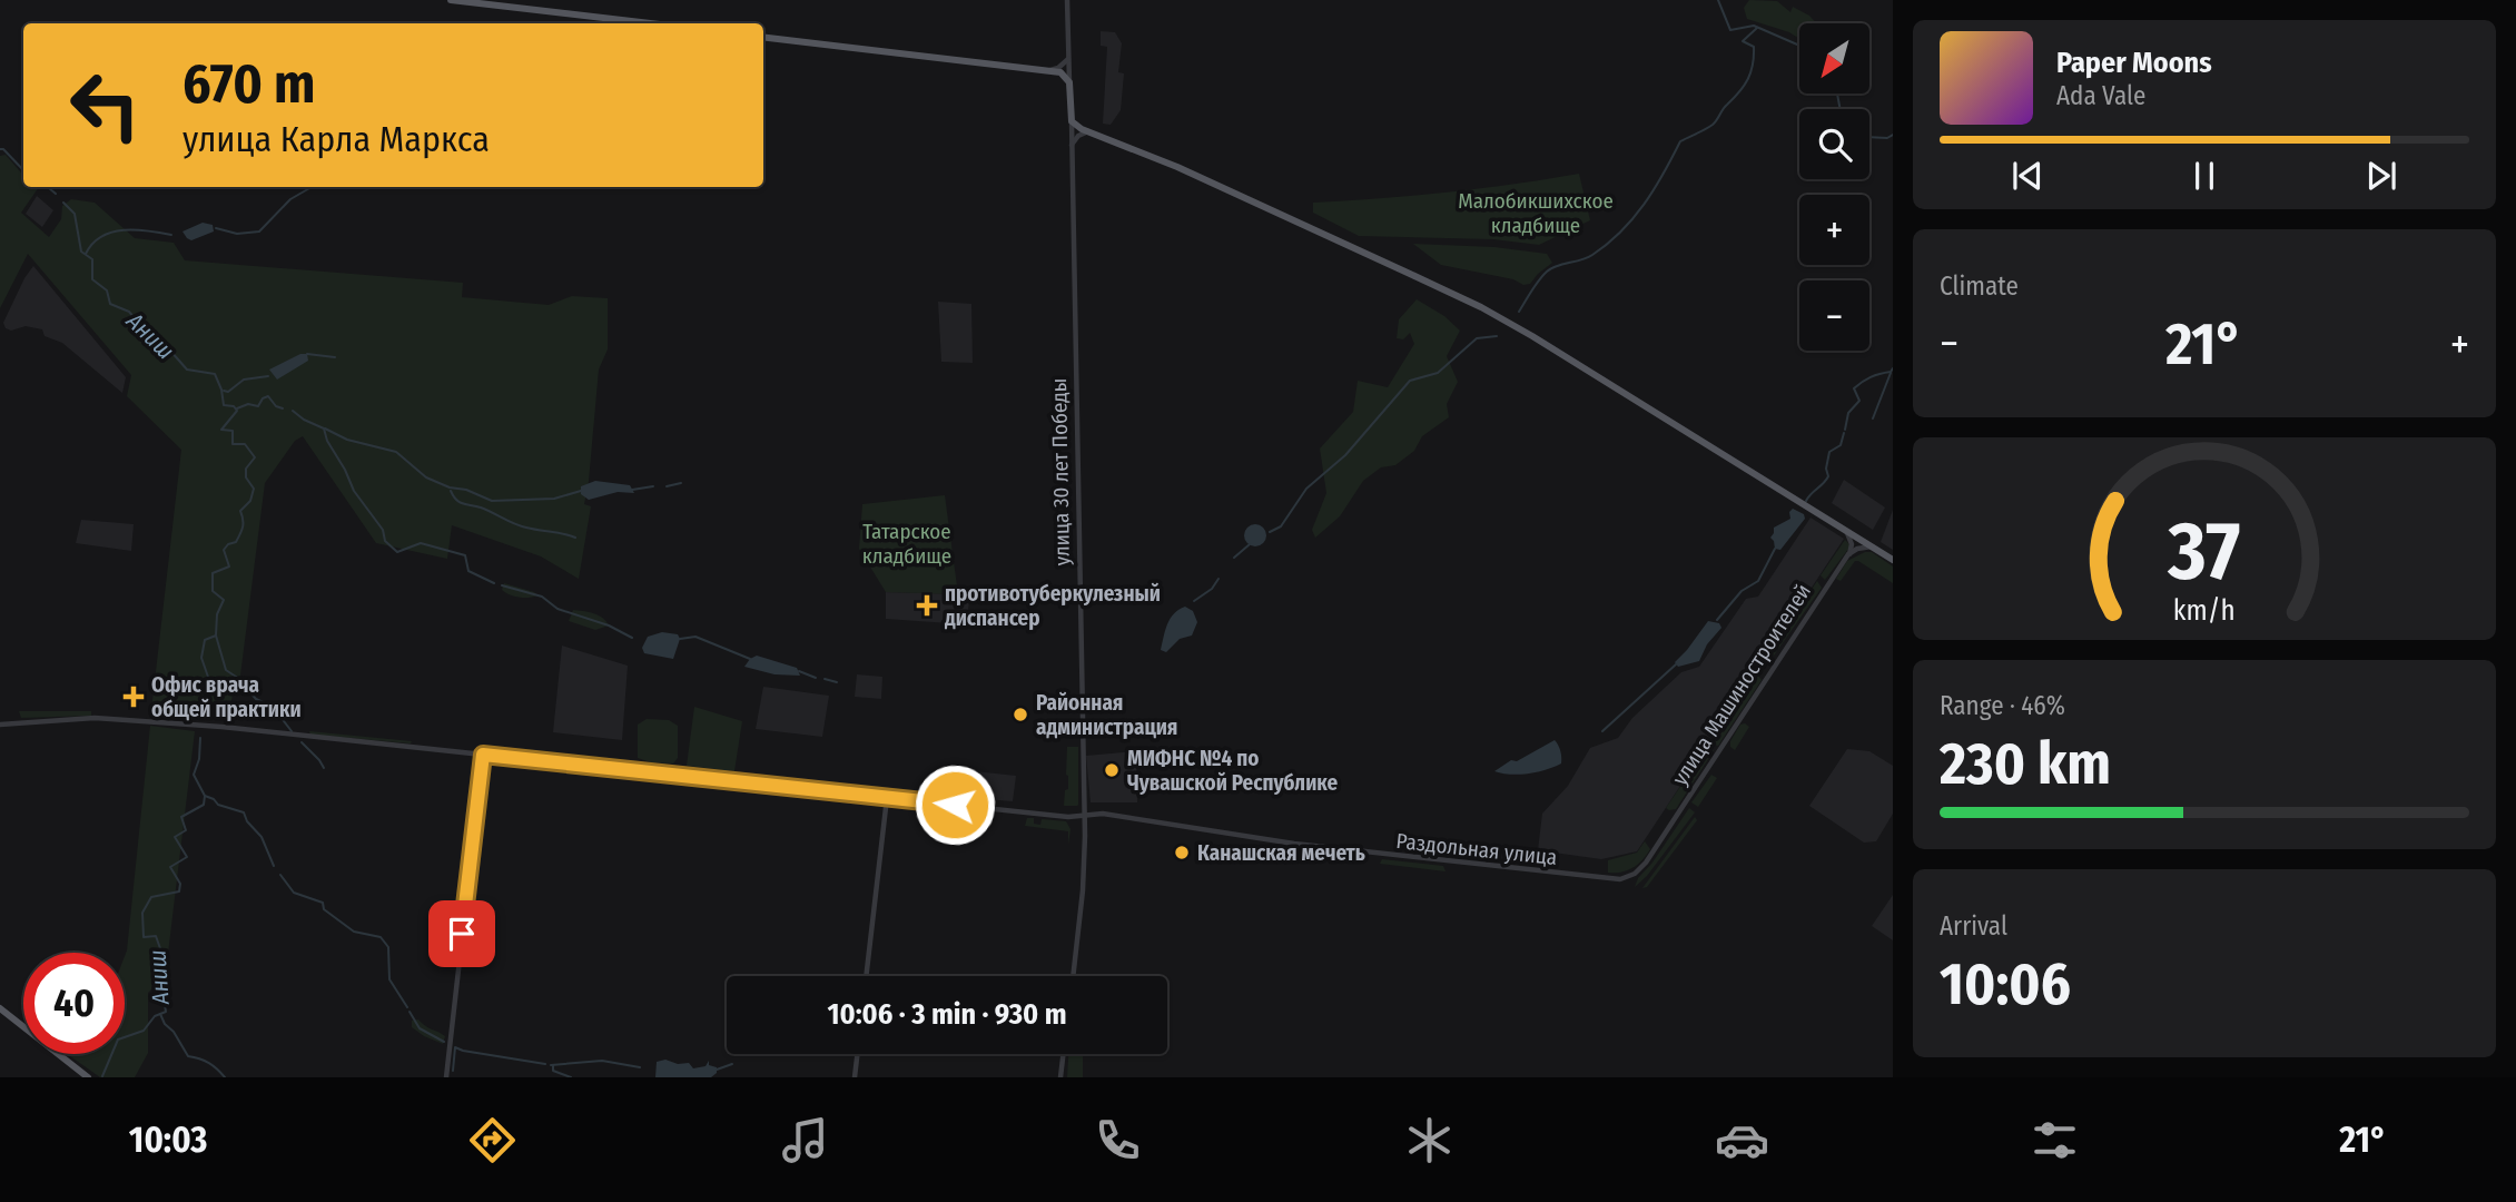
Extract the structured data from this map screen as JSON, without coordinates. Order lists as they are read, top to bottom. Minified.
{"streets":{"street":["улица 30 лет Победы","улица Машиностроителей","Раздольная улица"]},"crossings":[["улица 30 лет Победы","Раздольная улица"],["улица Машиностроителей","Раздольная улица"]],"water":["Аниш"],"parks":["Малобикшихское кладбище","Татарское кладбище"],"places":{"health":["противотуберкулезный диспансер","Офис врача общей практики"],"other":["Районная администрация","МИФНС №4 по Чувашской Республике","Канашская мечеть"]},"north":"bottom left","page":{"map_buttons":["+","−"],"turn":["670 m","улица Карла Маркса"],"song":["Paper Moons","Ada Vale"],"tile":["Climate",["Range · 46%","230 km"],["Arrival","10:06"]],"heat":["−","21°","+"],"limit":"40","trip":"10:06 · 3 min · 930 m","tabs":["10:03","21°"],"gauge":["37","km/h"]}}
